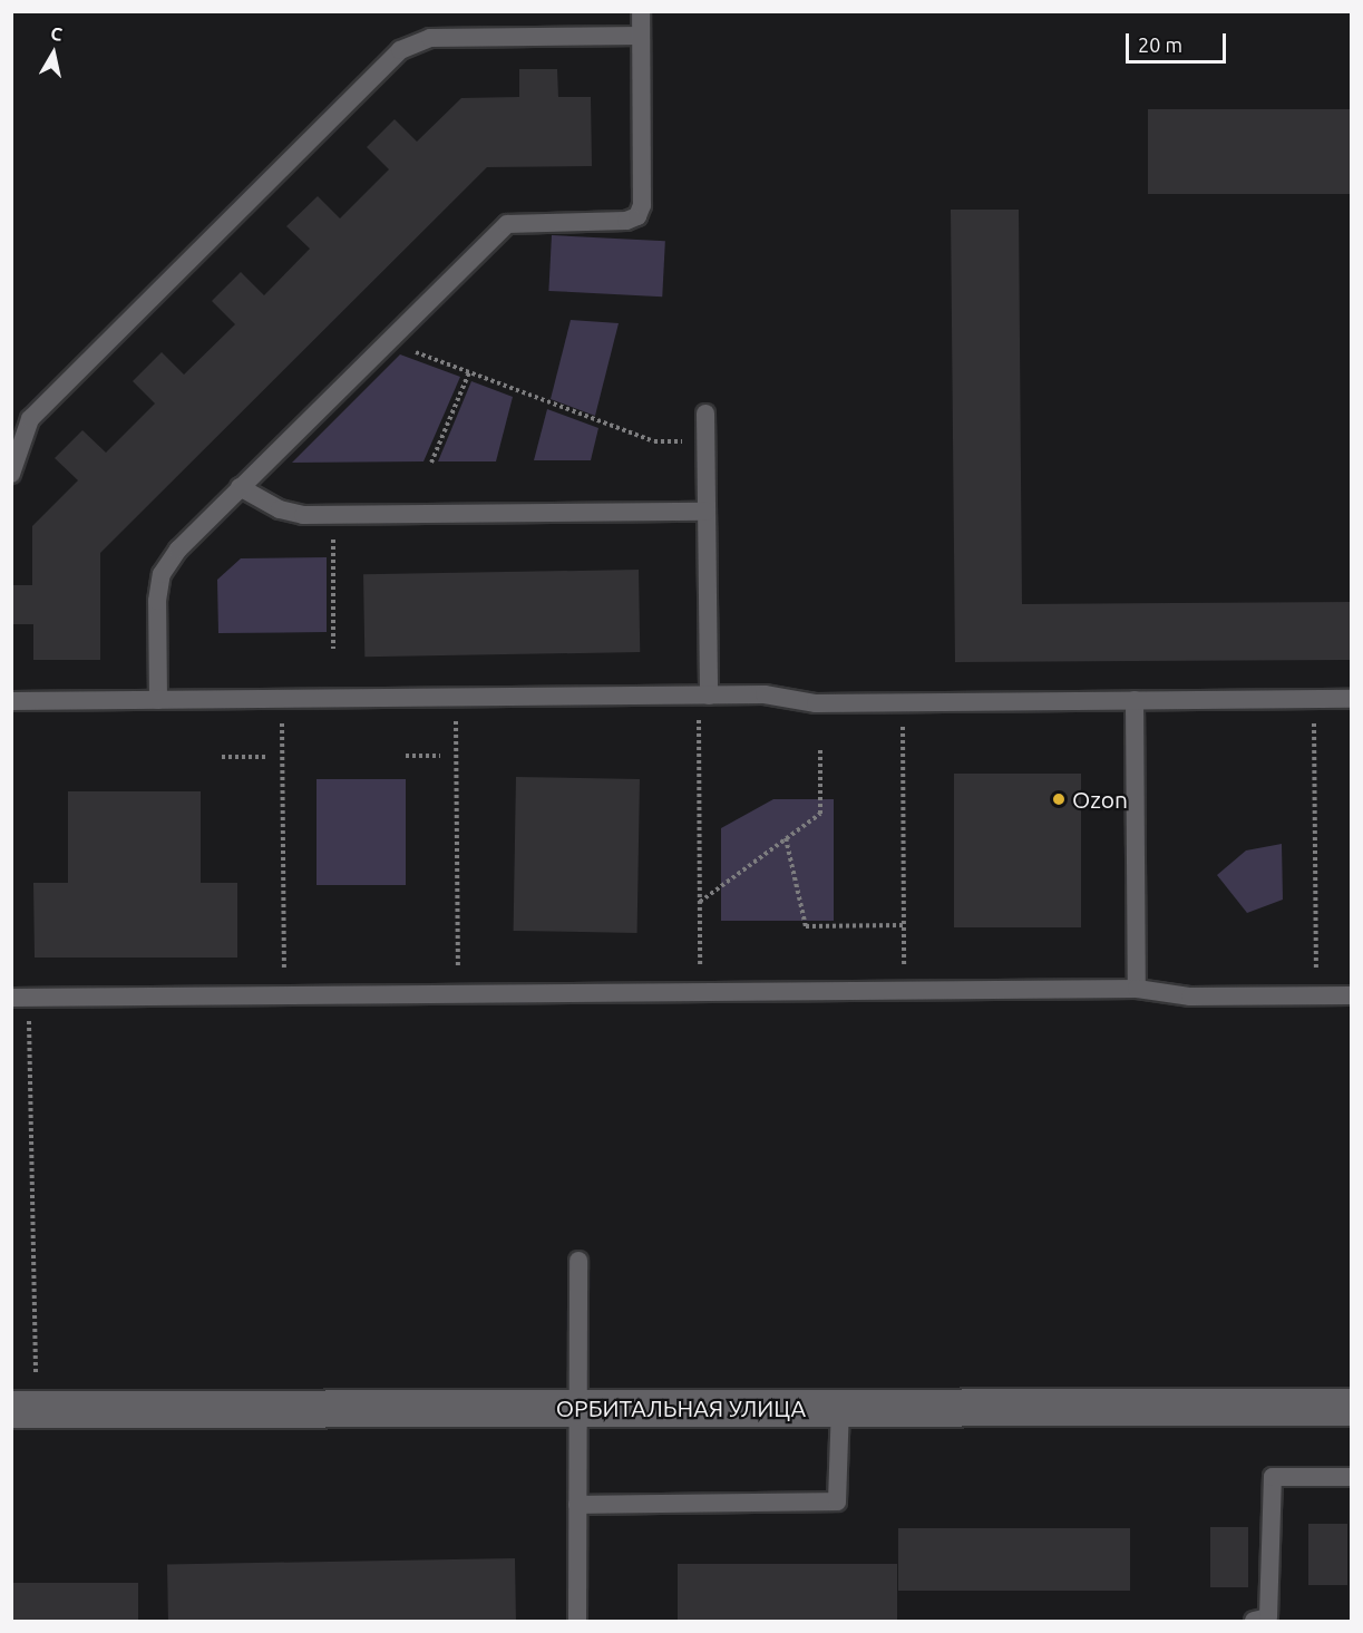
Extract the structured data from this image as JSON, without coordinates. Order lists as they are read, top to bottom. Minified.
{"streets":{"street":["ОРБИТАЛЬНАЯ УЛИЦА"]},"places":["Ozon"],"scale_bar":"20 m","north":"top"}
